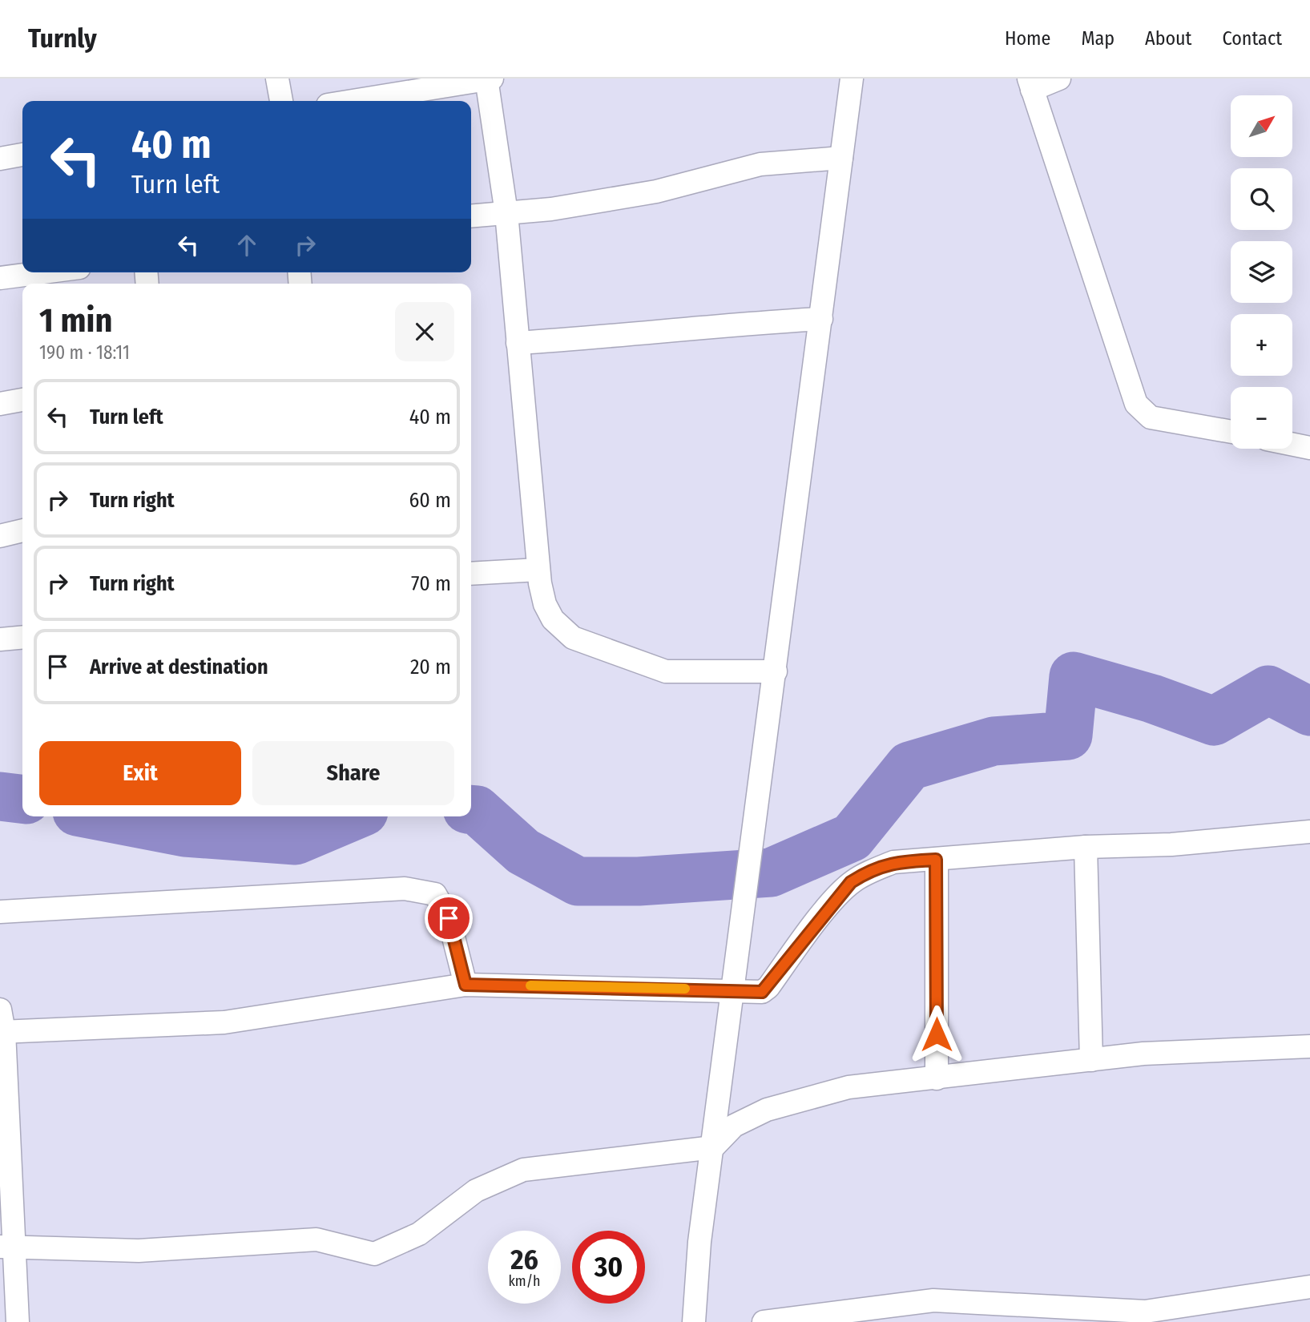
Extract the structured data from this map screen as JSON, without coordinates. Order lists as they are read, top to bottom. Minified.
{"north":"top right","page":{"header":"Turnly","nav":["Home","Map","About","Contact"],"map_buttons":["+","−"],"turn":["40 m","Turn left"],"heading":["1 min","190 m · 18:11"],"list":[{"name":"Turn left","value":"40 m"},{"name":"Turn right","value":"60 m"},{"name":"Turn right","value":"70 m"},{"name":"Arrive at destination","value":"20 m"}],"buttons":["Exit","Share"],"speed":"26 km/h","limit":"30"}}
